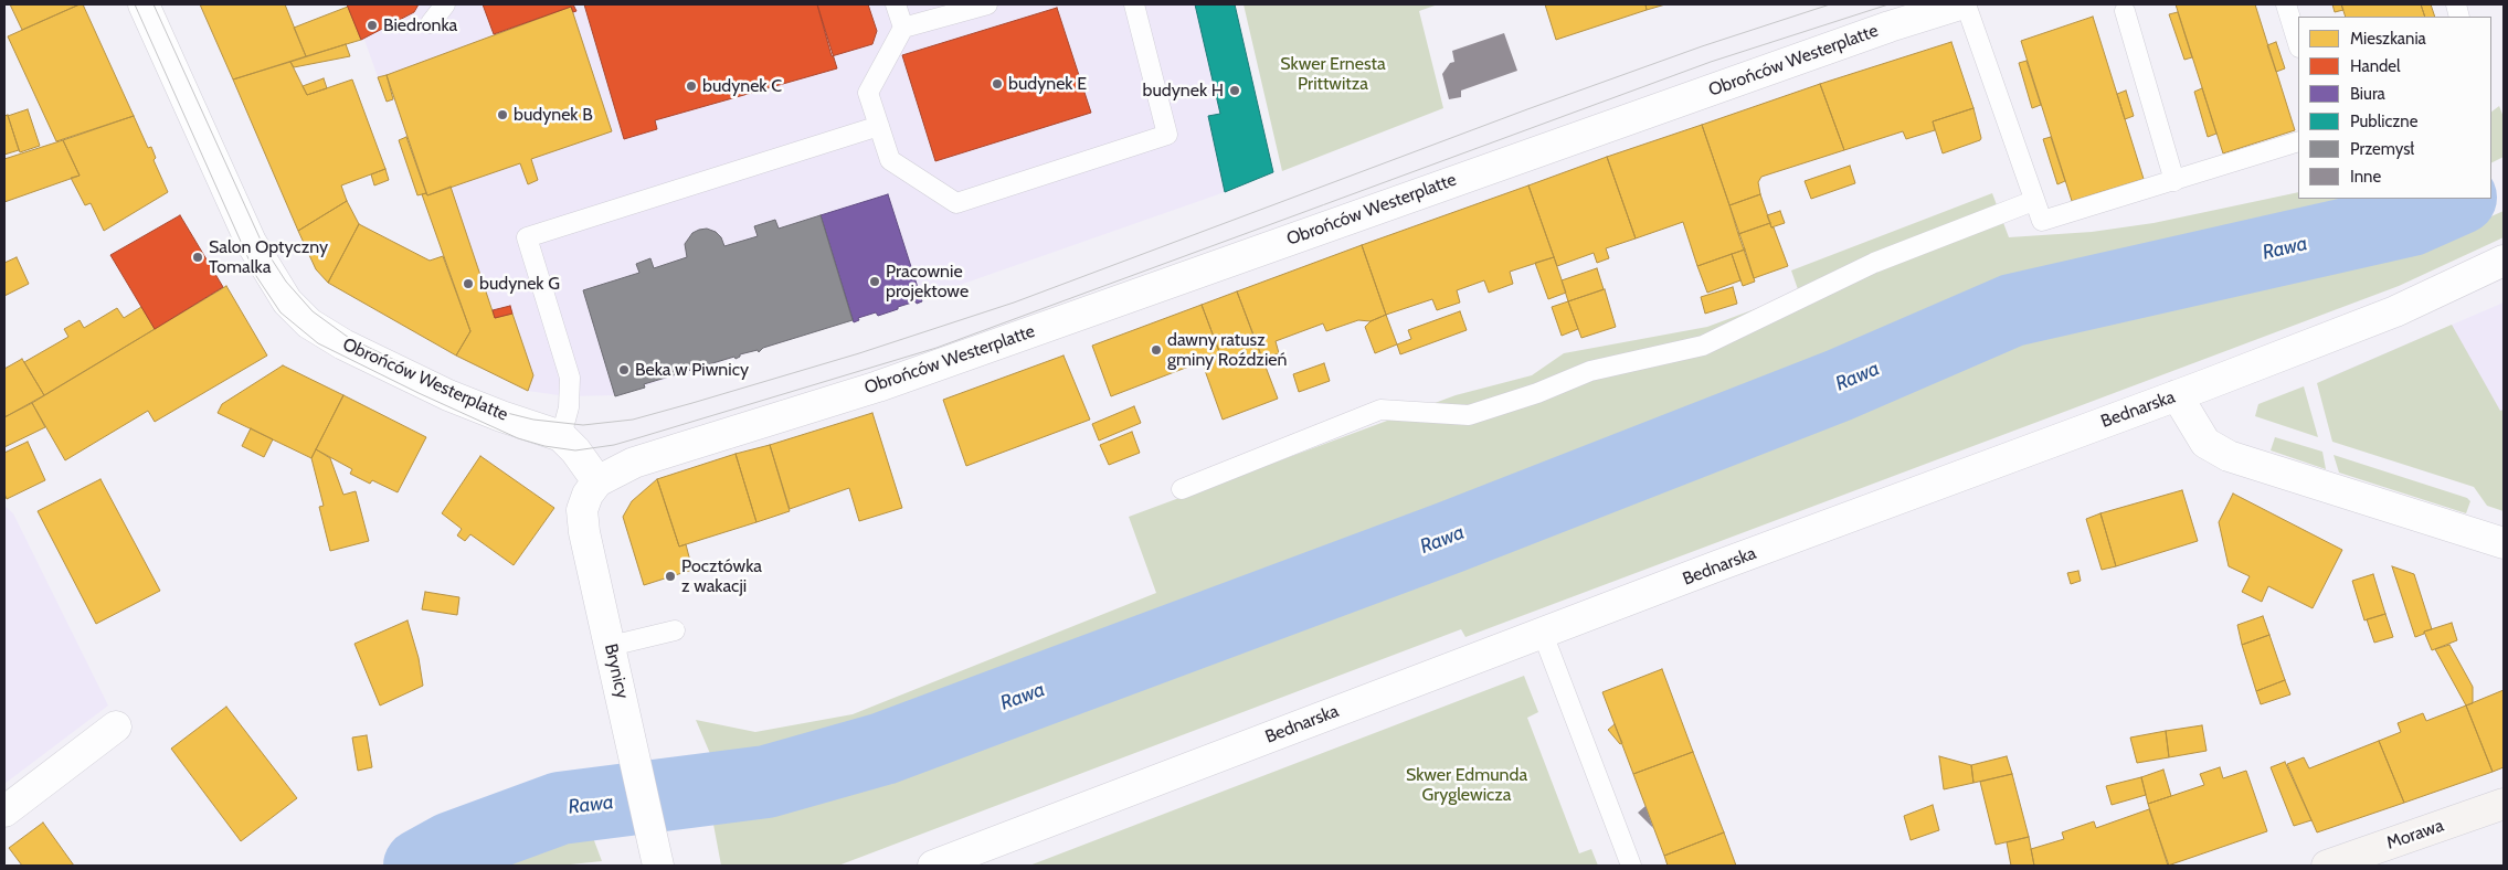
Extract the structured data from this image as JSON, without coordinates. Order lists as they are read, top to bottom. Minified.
{"streets":{"street":["Obrońców Westerplatte","Bednarska","Brynicy","Morawa"]},"crossings":[["Obrońców Westerplatte","Brynicy"]],"water":["Rawa"],"parks":["Skwer Ernesta Prittwitza","Skwer Edmunda Gryglewicza"],"places":["Biedronka","budynek E","budynek C","budynek H","budynek B","Salon Optyczny Tomalka","Pracownie projektowe","budynek G","dawny ratusz gminy Roździeń","Beka w Piwnicy","Pocztówka z wakacji"],"legend":["Mieszkania","Handel","Biura","Publiczne","Przemysł","Inne"]}
